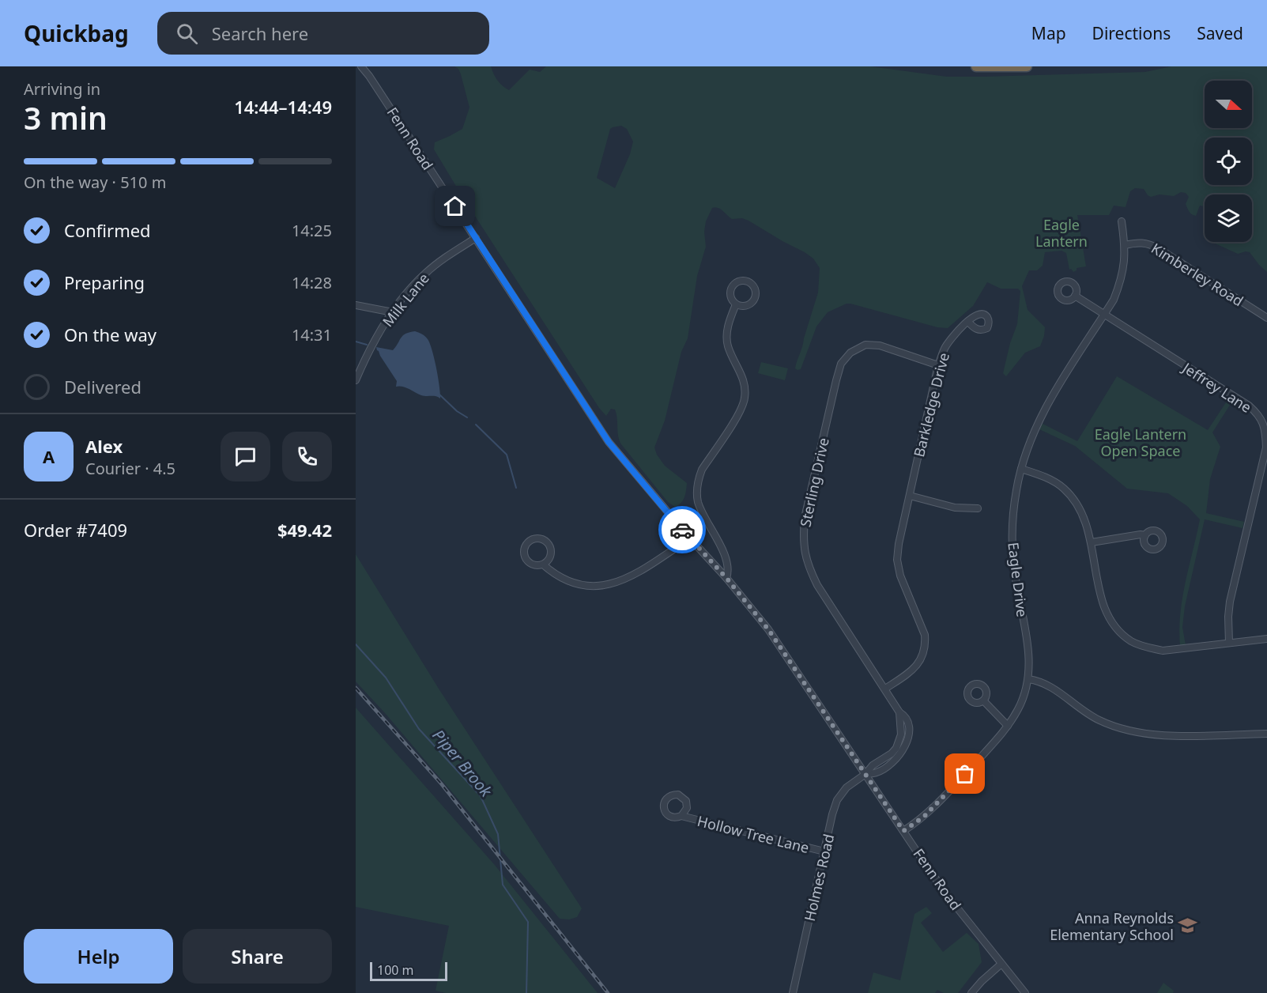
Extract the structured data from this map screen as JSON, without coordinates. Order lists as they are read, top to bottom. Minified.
{"streets":{"street":["Fenn Road","Kimberley Road","Milk Lane","Jeffrey Lane","Barkledge Drive","Sterling Drive","Eagle Drive","Hollow Tree Lane","Holmes Road"]},"crossings":[["Fenn Road","Milk Lane"],["Fenn Road","Sterling Drive"],["Fenn Road","Eagle Drive"],["Fenn Road","Holmes Road"],["Kimberley Road","Eagle Drive"],["Jeffrey Lane","Eagle Drive"],["Barkledge Drive","Sterling Drive"],["Sterling Drive","Holmes Road"],["Hollow Tree Lane","Holmes Road"]],"water":["Piper Brook"],"parks":["Eagle Lantern","Eagle Lantern Open Space"],"places":{"school or university":["Anna Reynolds Elementary School"]},"scale_bar":"100 m","north":"right","page":{"header":"Quickbag","search":"Search here","nav":["Map","Directions","Saved"],"heading":["3 min","Arriving in","14:44–14:49"],"panel":["Alex","Courier · 4.5","Order #7409","$49.42"],"bar":"On the way · 510 m","list":[["Confirmed","14:25"],["Preparing","14:28"],["On the way","14:31"],"Delivered"],"round":"A","buttons":["Help","Share"],"scale":"100 m"}}
